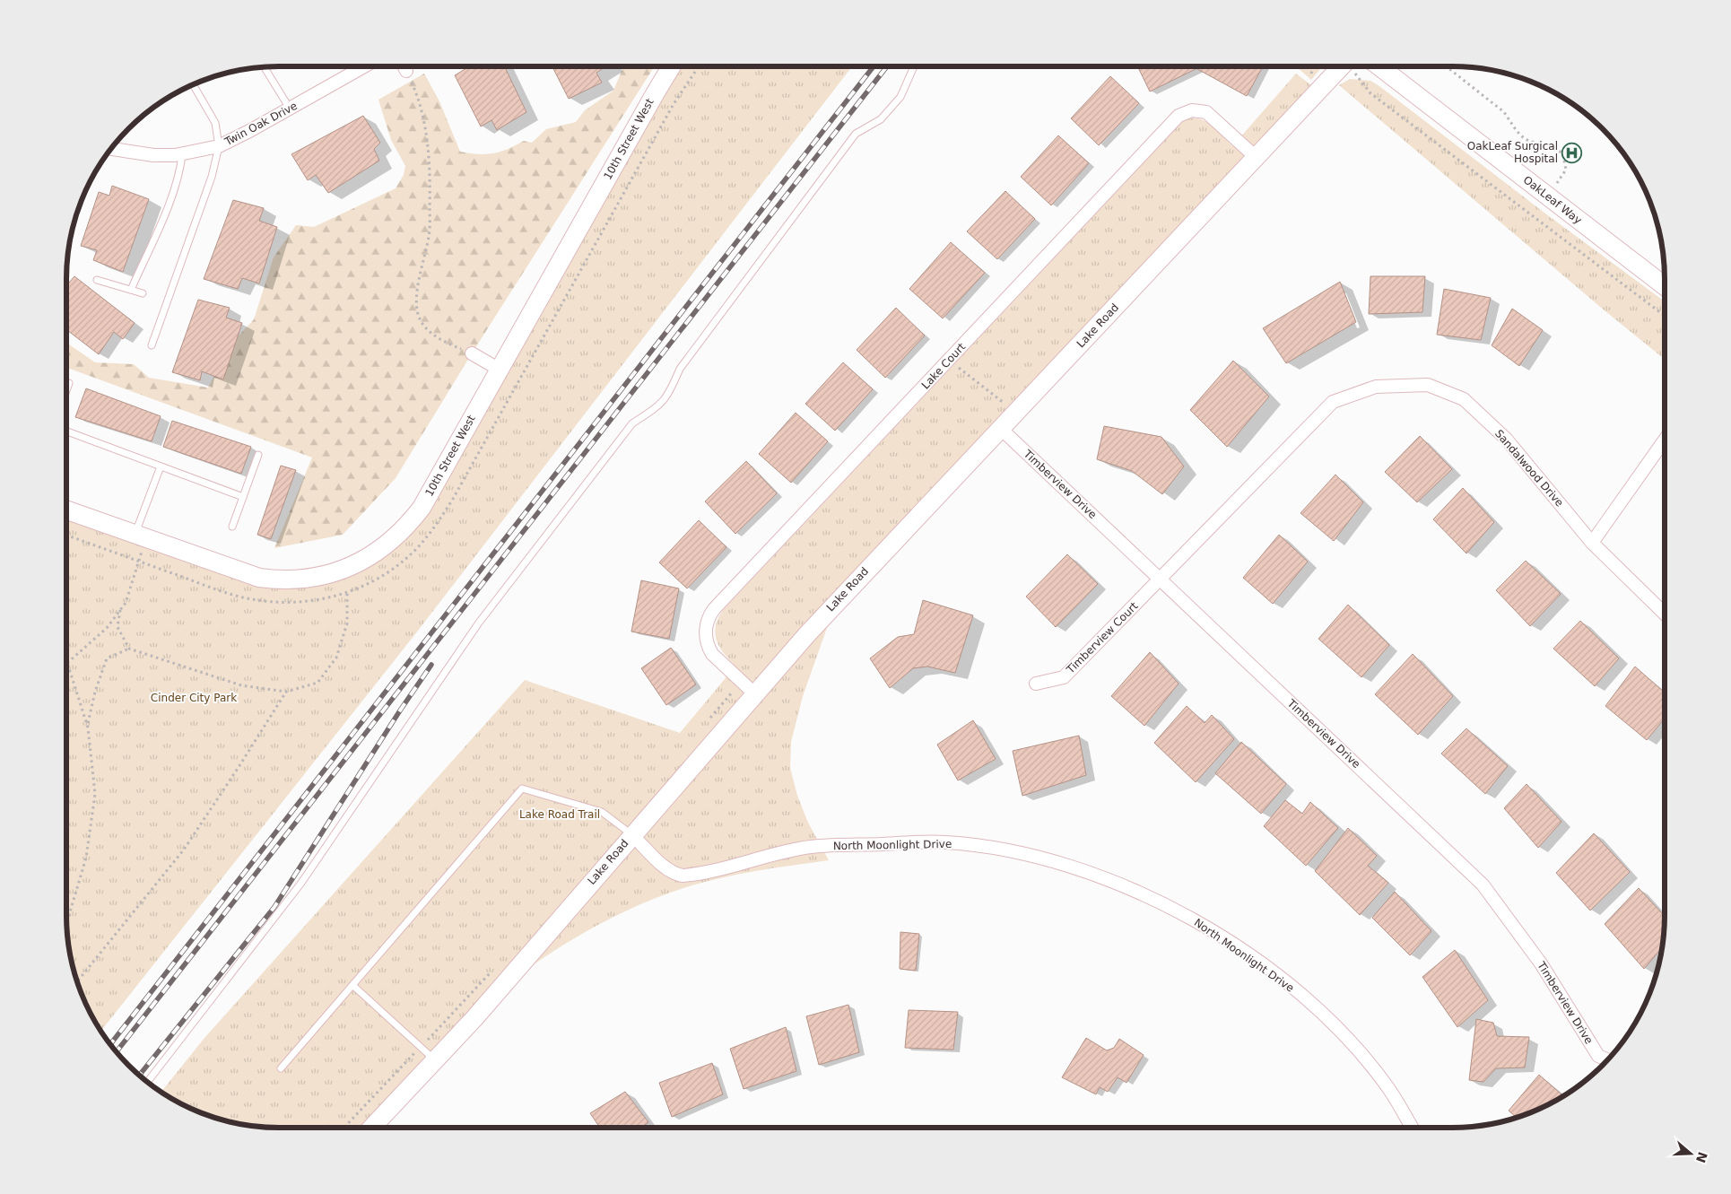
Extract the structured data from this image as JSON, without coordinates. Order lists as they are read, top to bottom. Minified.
{"streets":{"street":["Twin Oak Drive","10th Street West","OakLeaf Way","Lake Road","Lake Court","Sandalwood Drive","Timberview Drive","Timberview Court","North Moonlight Drive"]},"crossings":[["Lake Road","Lake Court"],["Lake Road","Timberview Drive"],["Lake Road","North Moonlight Drive"],["Sandalwood Drive","Timberview Drive"],["Sandalwood Drive","Timberview Court"],["Timberview Drive","Timberview Court"]],"parks":["Cinder City Park","Lake Road Trail"],"places":{"hospital":["OakLeaf Surgical Hospital"]},"north":"right"}
